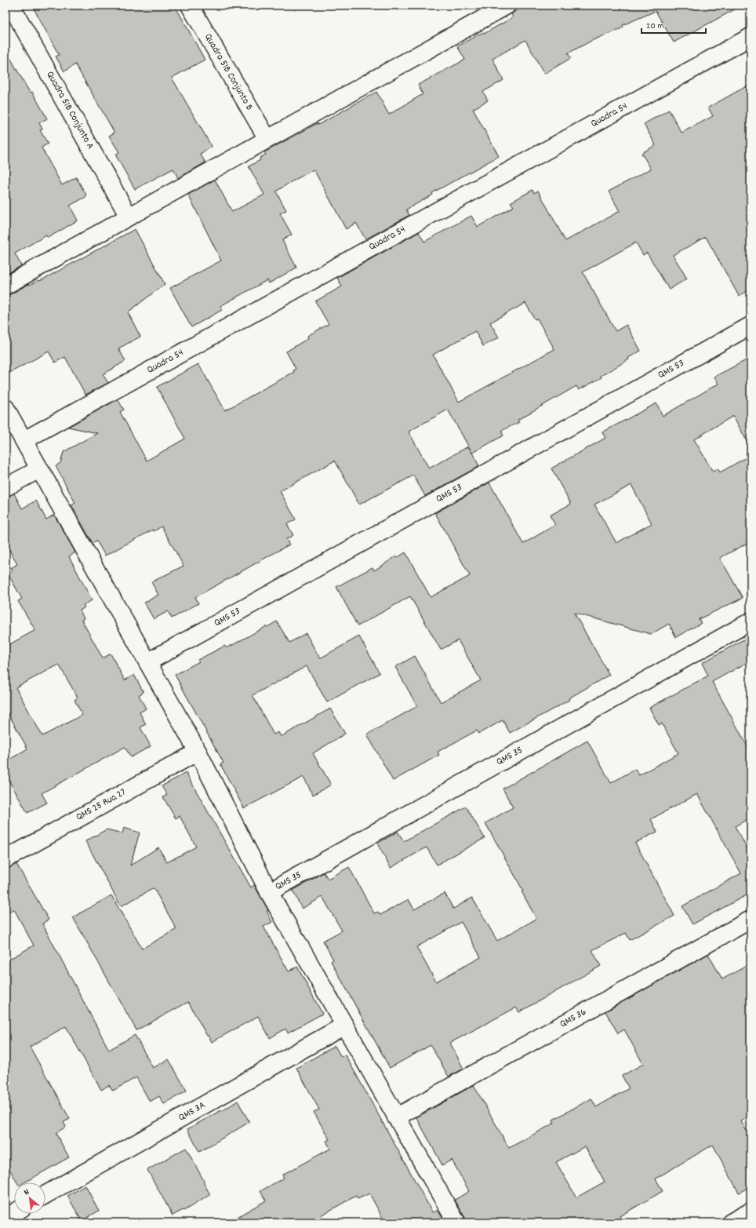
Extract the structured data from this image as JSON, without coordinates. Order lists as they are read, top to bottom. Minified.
{"streets":{"street":["Quadra 51B Conjunto B","Quadra 51B Conjunto A","Quadra 54","QMS 53","QMS 35","QMS 25 Rua 27","QMS 36","QMS 3A"]},"scale_bar":"20 m","north":"top left"}
